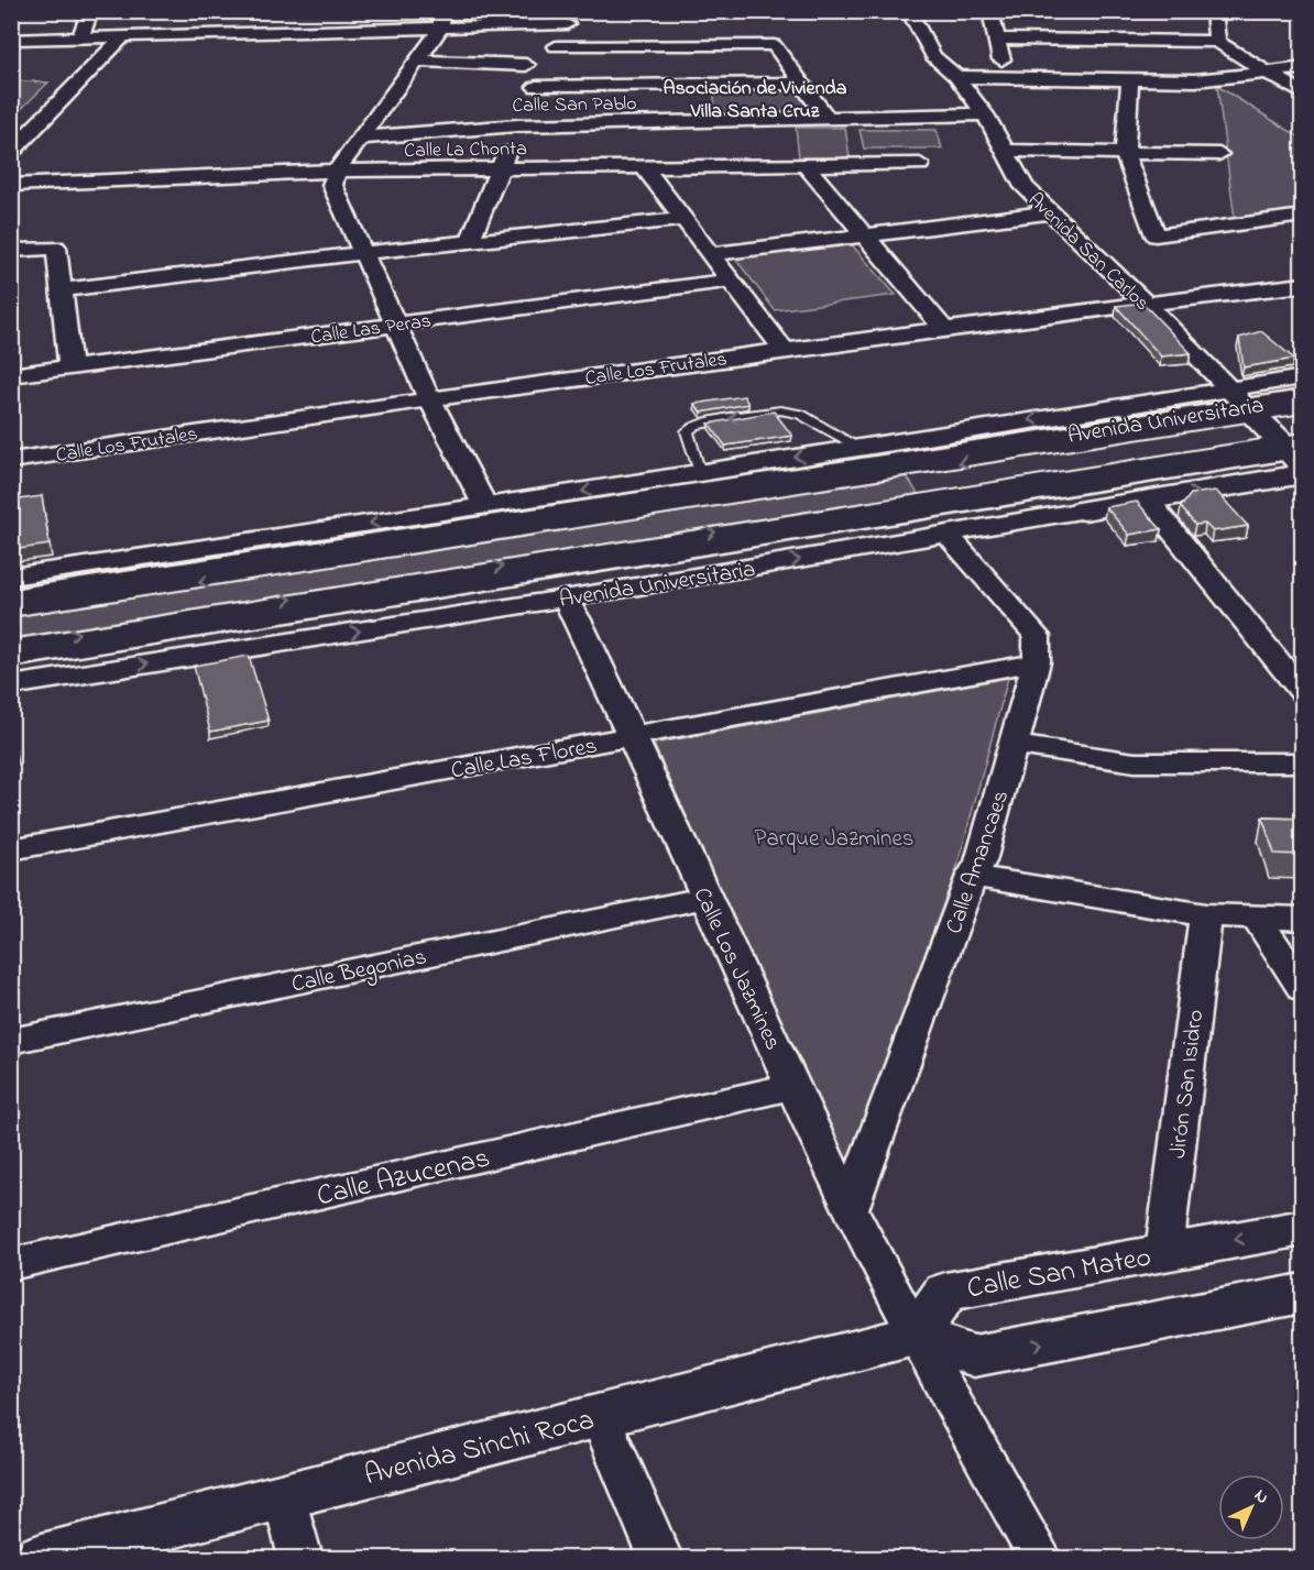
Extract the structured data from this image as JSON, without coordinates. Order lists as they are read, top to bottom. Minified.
{"streets":{"main road":["Avenida San Carlos","Avenida Universitaria","Calle San Mateo","Avenida Sinchi Roca"],"street":["Calle San Pablo","Calle La Chonta","Calle Las Peras","Calle Los Frutales","Calle Las Flores","Calle Amancaes","Calle Los Jazmines","Calle Begonias","Jirón San Isidro","Calle Azucenas"]},"crossings":[["Calle San Pablo","Avenida San Carlos"],["Avenida San Carlos","Calle Los Frutales"],["Avenida San Carlos","Avenida Universitaria"],["Avenida Universitaria","Calle Amancaes"],["Avenida Universitaria","Calle Los Jazmines"],["Calle Las Flores","Calle Amancaes"],["Calle Las Flores","Calle Los Jazmines"],["Calle Amancaes","Calle Los Jazmines"],["Calle Los Jazmines","Calle Begonias"],["Calle Los Jazmines","Calle Azucenas"],["Calle Los Jazmines","Calle San Mateo"],["Calle Los Jazmines","Avenida Sinchi Roca"],["Jirón San Isidro","Calle San Mateo"],["Calle San Mateo","Avenida Sinchi Roca"]],"districts":["Asociación de Vivienda Villa Santa Cruz"],"parks":["Parque Jazmines"],"north":"top right"}
